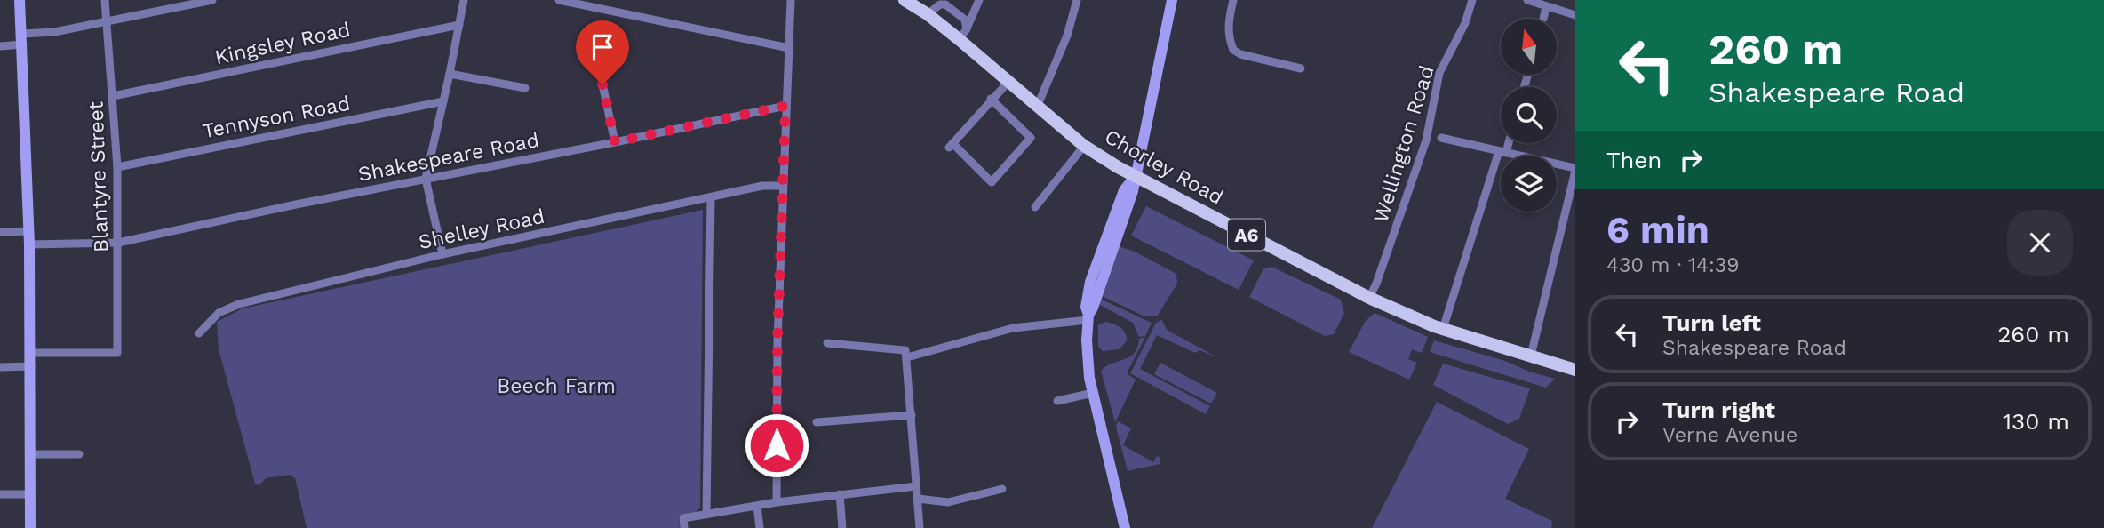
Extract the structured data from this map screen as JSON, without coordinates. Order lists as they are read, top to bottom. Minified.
{"streets":{"main road":["Chorley Road","A6"],"street":["Kingsley Road","Tennyson Road","Wellington Road","Shakespeare Road","Blantyre Street","Shelley Road"]},"crossings":[["Kingsley Road","Blantyre Street"],["Tennyson Road","Blantyre Street"],["Wellington Road","Chorley Road"],["Shakespeare Road","Blantyre Street"]],"parks":["Beech Farm"],"north":"top","page":{"turn":["260 m","Shakespeare Road"],"then":"Then","heading":["6 min","430 m · 14:39"],"list":[{"name":"Turn left","note":"Shakespeare Road","value":"260 m"},{"name":"Turn right","note":"Verne Avenue","value":"130 m"}]}}
